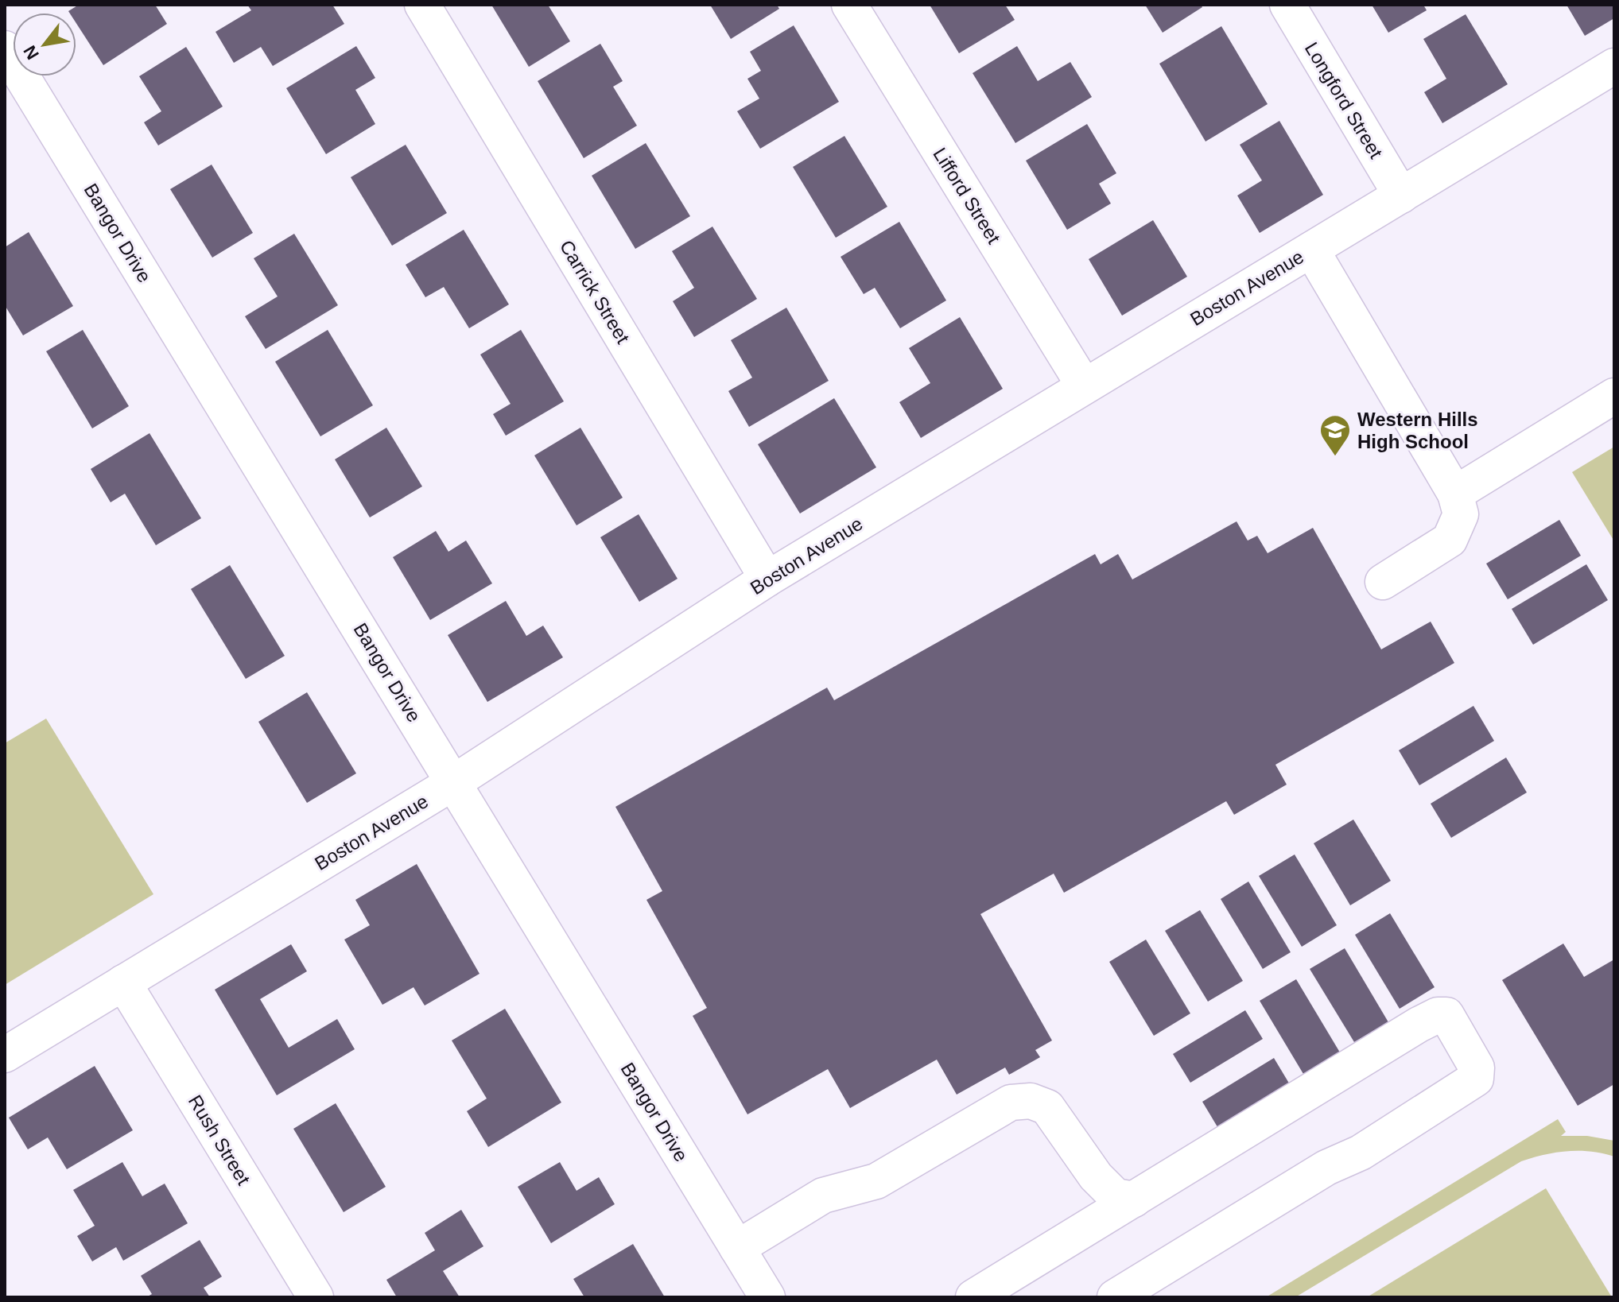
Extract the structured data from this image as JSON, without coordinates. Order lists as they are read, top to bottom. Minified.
{"streets":{"street":["Longford Street","Lifford Street","Bangor Drive","Boston Avenue","Carrick Street","Rush Street"]},"crossings":[["Longford Street","Boston Avenue"],["Lifford Street","Boston Avenue"],["Bangor Drive","Boston Avenue"],["Boston Avenue","Carrick Street"],["Boston Avenue","Rush Street"]],"places":{"school or university":["Western Hills High School"]},"north":"bottom left"}
